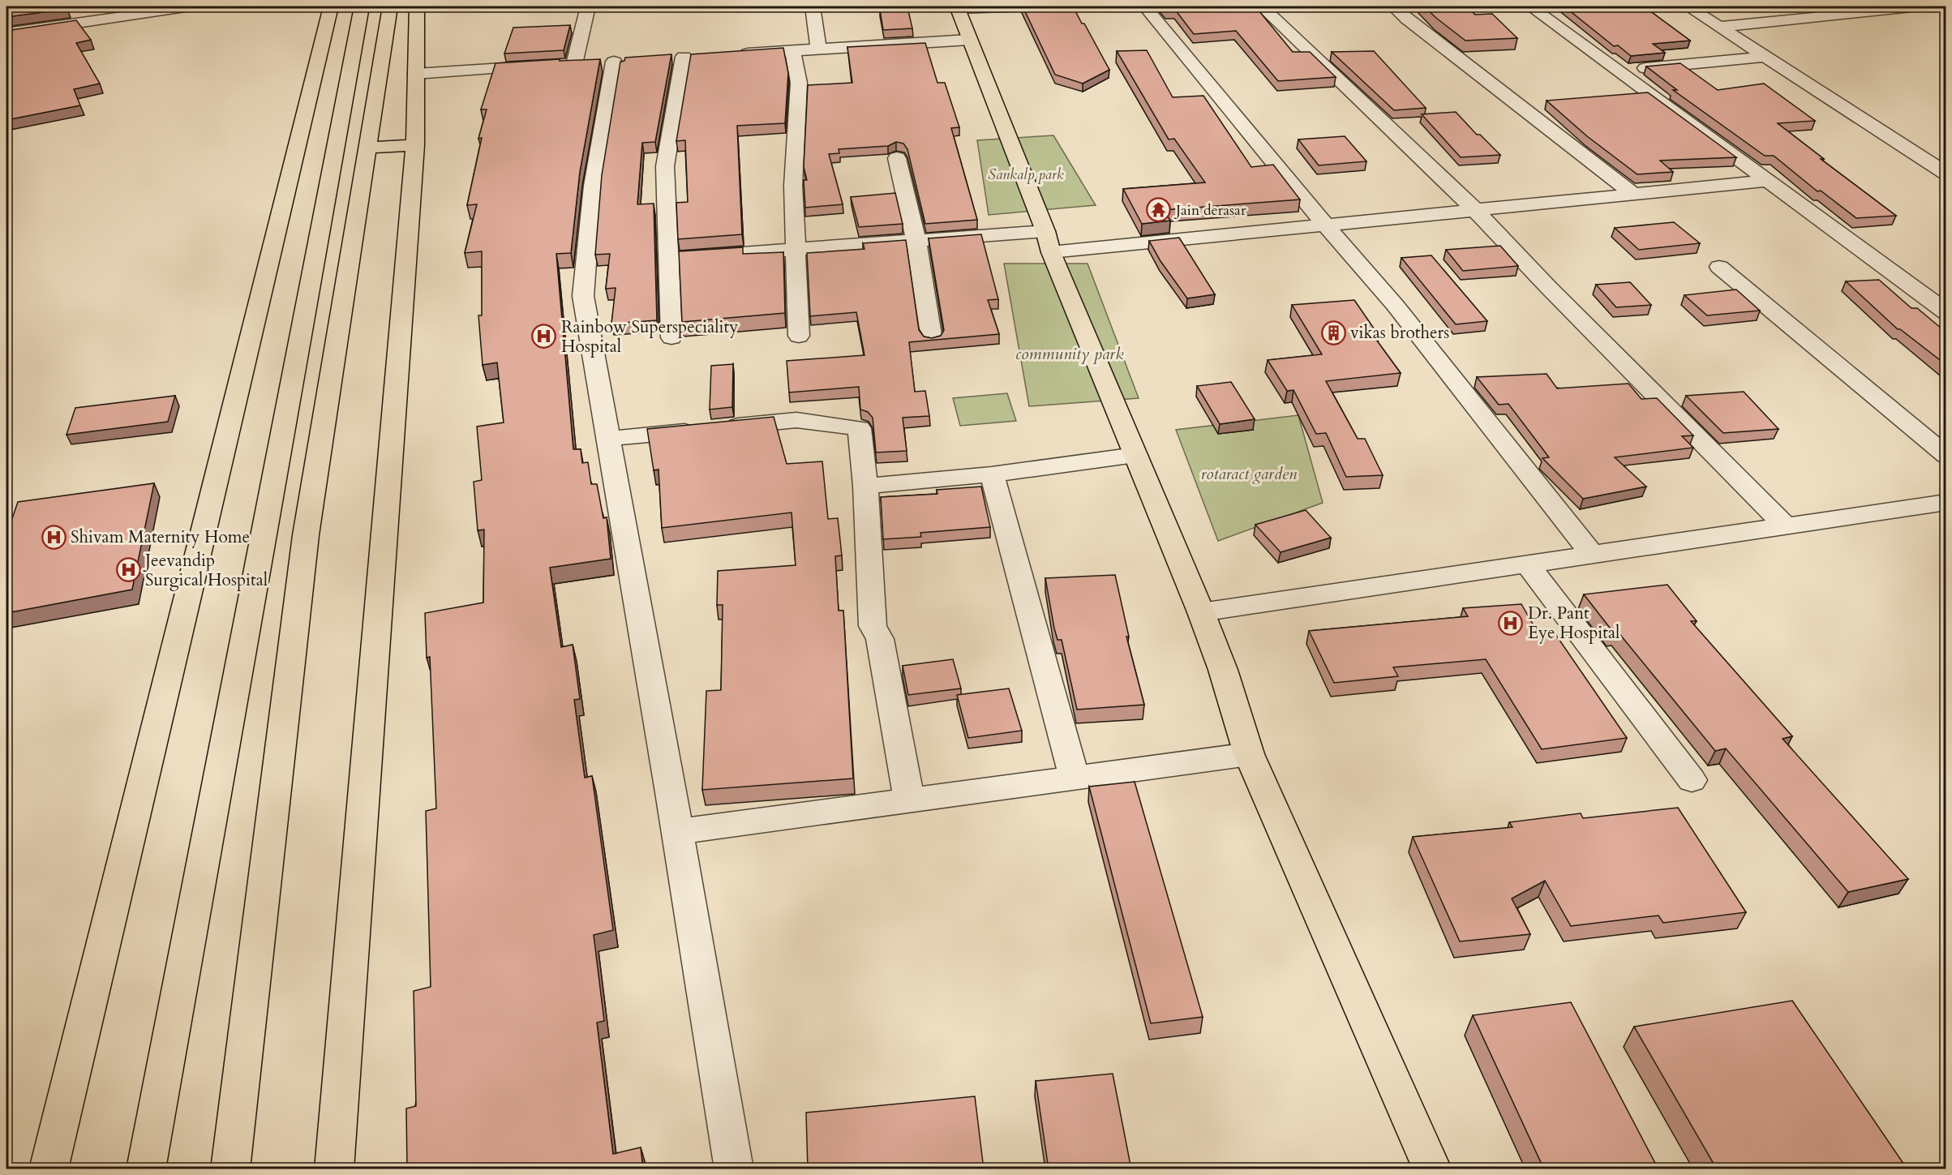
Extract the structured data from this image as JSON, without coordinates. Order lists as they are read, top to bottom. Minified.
{"parks":["Sankalp park","community park","rotaract garden"],"places":{"temple":["Jain derasar"],"building":["vikas brothers"],"hospital":["Rainbow Superspeciality Hospital","Shivam Maternity Home","Jeevandip Surgical Hospital","Dr. Pant Eye Hospital"]}}
